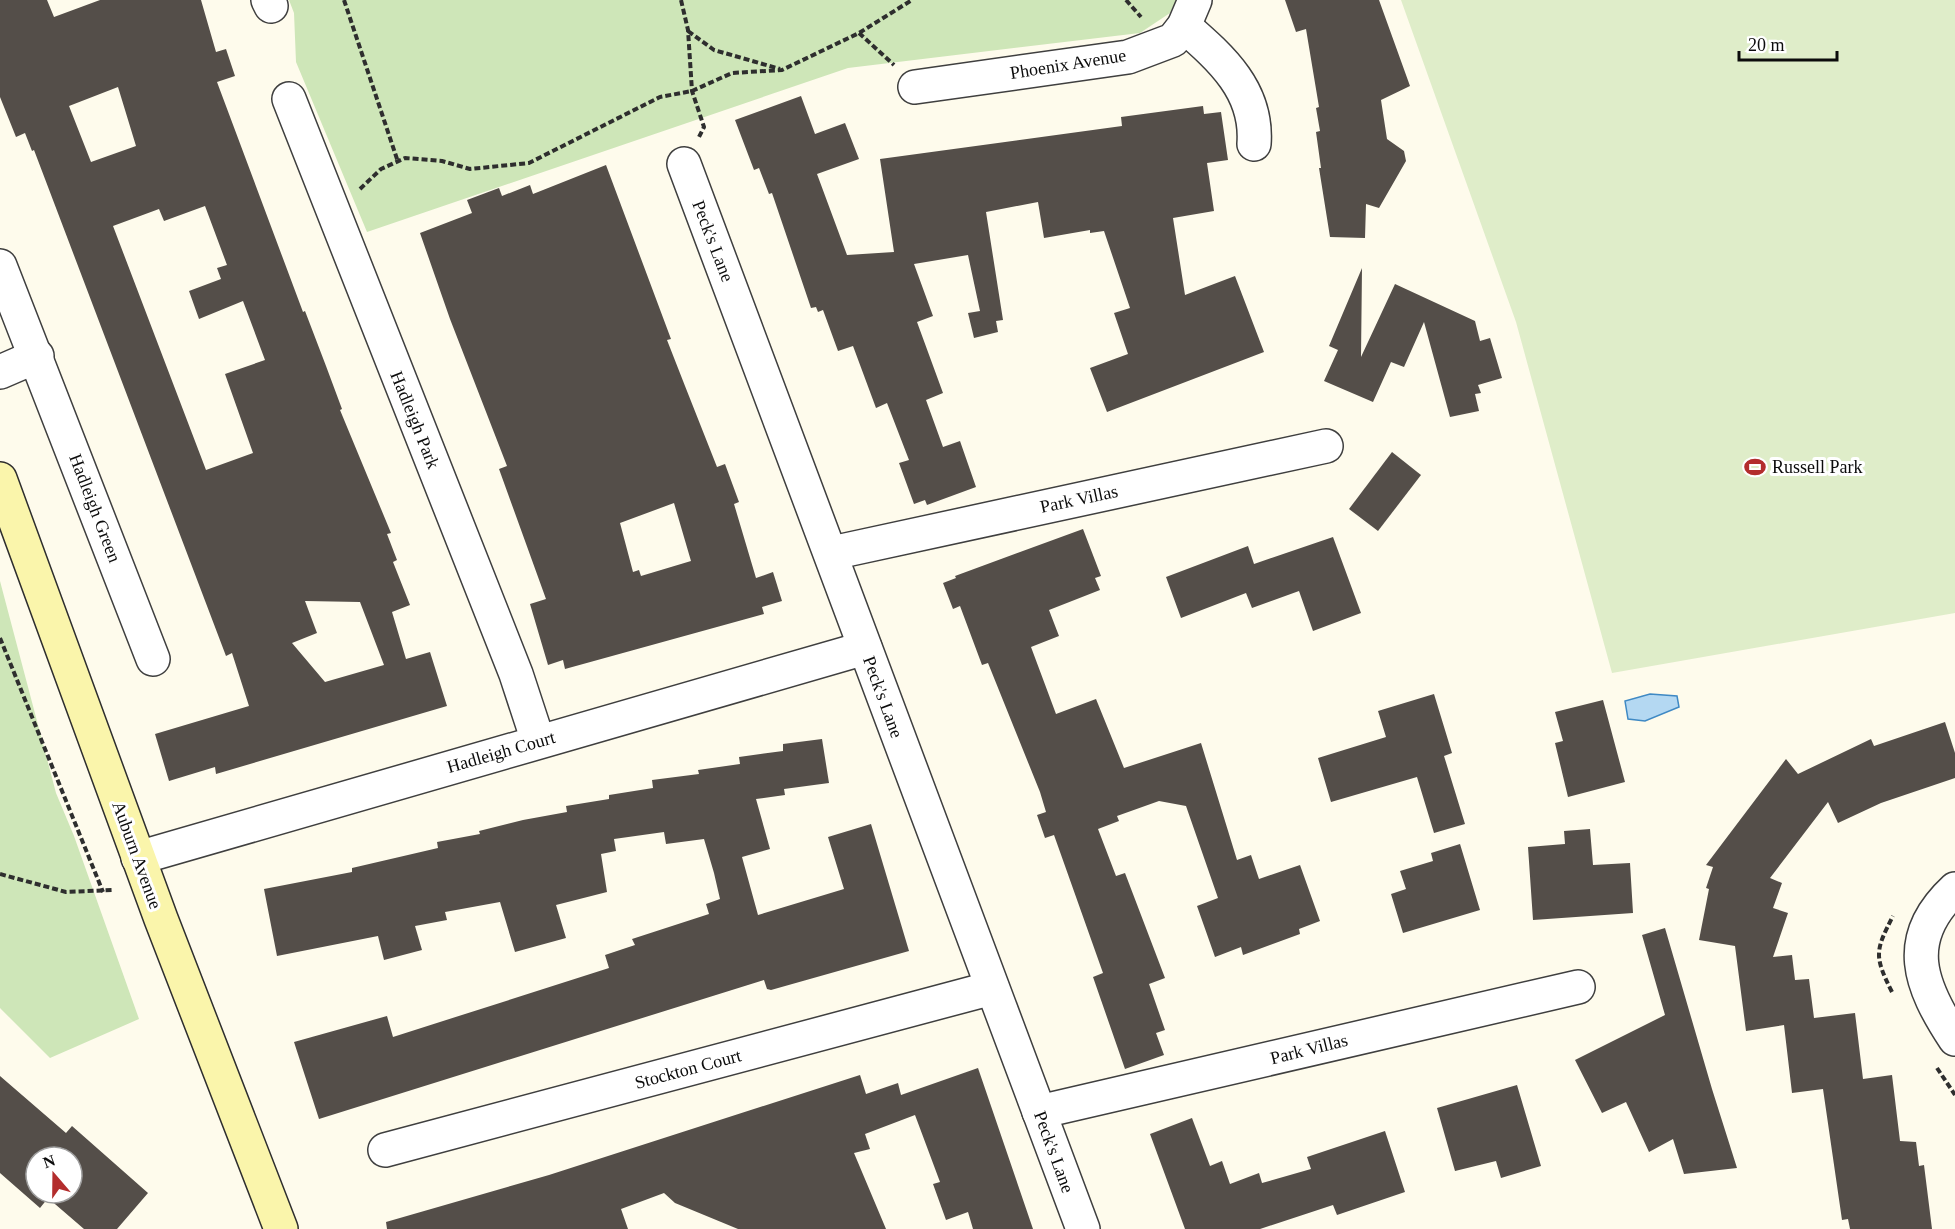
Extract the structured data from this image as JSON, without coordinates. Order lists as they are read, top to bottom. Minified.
{"streets":{"street":["Phoenix Avenue","Peck's Lane","Hadleigh Park","Park Villas","Hadleigh Green","Hadleigh Court","Auburn Avenue","Stockton Court"]},"crossings":[["Peck's Lane","Park Villas"],["Peck's Lane","Hadleigh Court"],["Peck's Lane","Stockton Court"],["Hadleigh Park","Hadleigh Court"],["Hadleigh Court","Auburn Avenue"]],"places":{"sports":["Russell Park"]},"scale_bar":"20 m","north":"top"}
